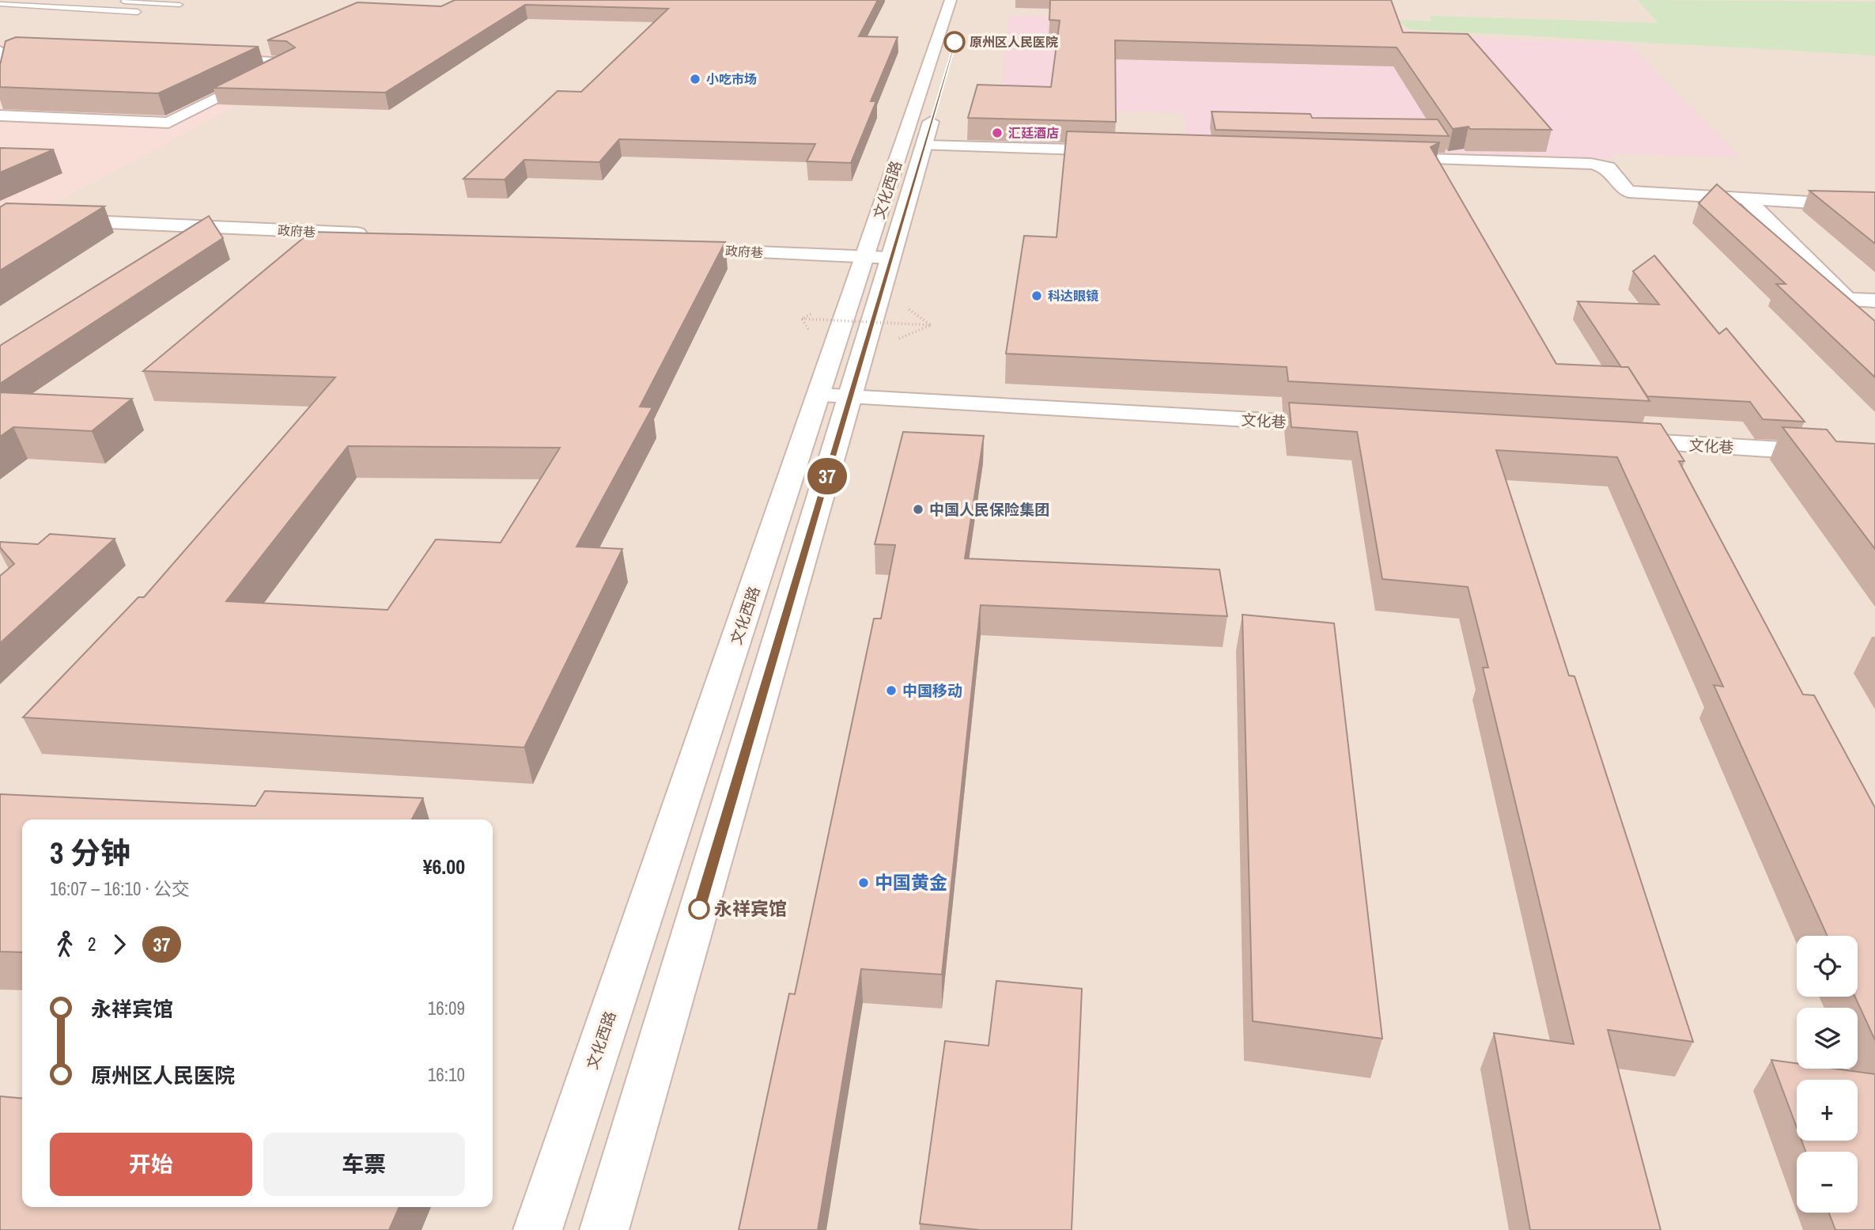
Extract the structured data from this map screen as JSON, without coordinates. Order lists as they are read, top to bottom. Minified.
{"streets":{"main road":["文化西路","政府巷","文化巷"]},"crossings":[["文化西路","政府巷"],["文化西路","文化巷"]],"places":["原州区人民医院","小吃市场","汇廷酒店","科达眼镜","中国人民保险集团","中国移动","中国黄金","永祥宾馆"],"lines":["bus line 37"],"page":{"on_map":"37","heading":["3 分钟","16:07 – 16:10 · 公交","¥6.00"],"legs":["2","37"],"map_buttons":["+","−"],"list":[{"name":"永祥宾馆","value":"16:09"},{"name":"原州区人民医院","value":"16:10"}],"buttons":["开始","车票"]}}
